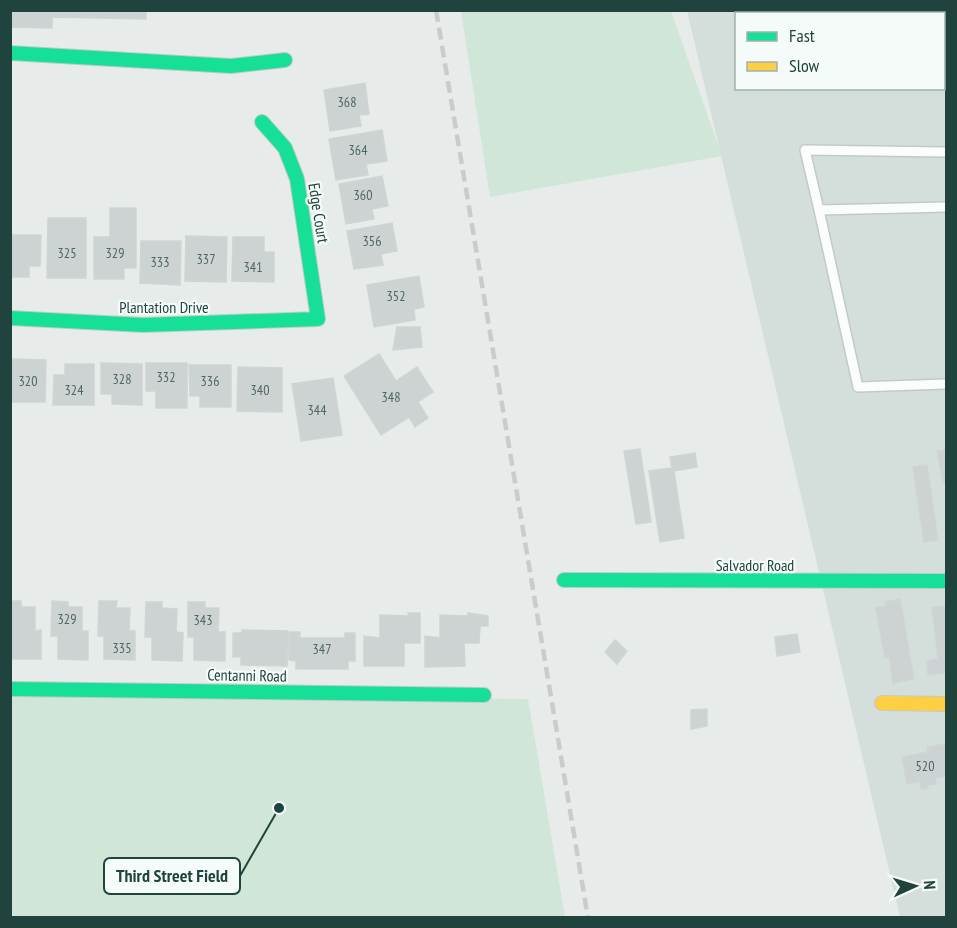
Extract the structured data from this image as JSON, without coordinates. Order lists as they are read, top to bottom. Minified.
{"streets":{"street":["Edge Court","Plantation Drive","Salvador Road","Centanni Road"]},"crossings":[["Edge Court","Plantation Drive"]],"places":["Third Street Field"],"house_numbers":["368","364","360","356","325","329","337","333","341","352","332","328","320","336","324","340","348","344","329","343","335","347","520"],"legend":["Fast","Slow"],"north":"right"}
